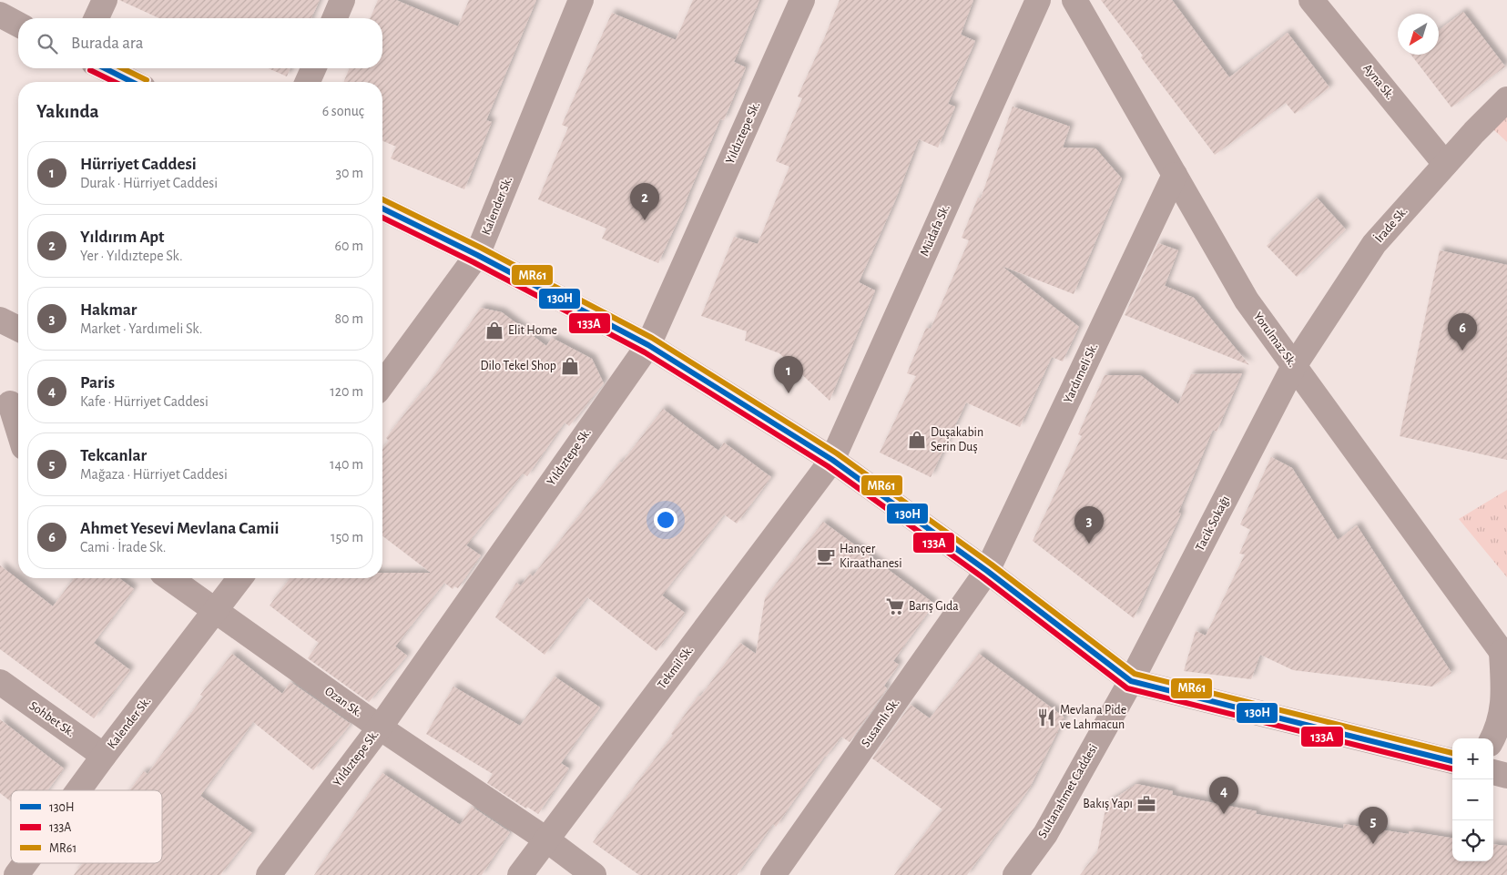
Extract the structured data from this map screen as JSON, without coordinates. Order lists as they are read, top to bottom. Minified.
{"streets":{"street":["Ayna Sk.","Yıldıztepe Sk.","Kalender Sk.","İrade Sk.","Müdafa Sk.","Yorulmaz Sk.","Yardımeli Sk.","Tacik Sokağı","Tekmil Sk.","Ozan Sk.","Sohbet Sk.","Susamlı Sk.","Sultanahmet Caddesi"]},"crossings":[["Ayna Sk.","İrade Sk."],["Yıldıztepe Sk.","Ozan Sk."],["Kalender Sk.","Ozan Sk."],["Kalender Sk.","Sohbet Sk."],["İrade Sk.","Yorulmaz Sk."],["İrade Sk.","Tacik Sokağı"],["Müdafa Sk.","Tekmil Sk."],["Yorulmaz Sk.","Yardımeli Sk."],["Yorulmaz Sk.","Tacik Sokağı"],["Yardımeli Sk.","Susamlı Sk."],["Tacik Sokağı","Sultanahmet Caddesi"],["Tekmil Sk.","Ozan Sk."]],"places":{"shop":["Elit Home","Dilo Tekel Shop","Duşakabin Serin Duş"],"cafe":["Hançer Kiraathanesi"],"supermarket":["Barış Gıda"],"restaurant":["Mevlana Pide ve Lahmacun"],"office":["Bakış Yapı"]},"lines":["transit line 130H","transit line MR61","transit line 133A"],"legend":["130H","133A","MR61"],"north":"bottom left","page":{"search":"Burada ara","heading":["Yakında","6 sonuç"],"list":[{"mark":"1","name":"Hürriyet Caddesi","note":"Durak · Hürriyet Caddesi","value":"30 m"},{"mark":"2","name":"Yıldırım Apt","note":"Yer · Yıldıztepe Sk.","value":"60 m"},{"mark":"3","name":"Hakmar","note":"Market · Yardımeli Sk.","value":"80 m"},{"mark":"4","name":"Paris","note":"Kafe · Hürriyet Caddesi","value":"120 m"},{"mark":"5","name":"Tekcanlar","note":"Mağaza · Hürriyet Caddesi","value":"140 m"},{"mark":"6","name":"Ahmet Yesevi Mevlana Camii","note":"Cami · İrade Sk.","value":"150 m"}],"pins":["2","6","1","3","4","5"],"map_buttons":["+","−"]}}
